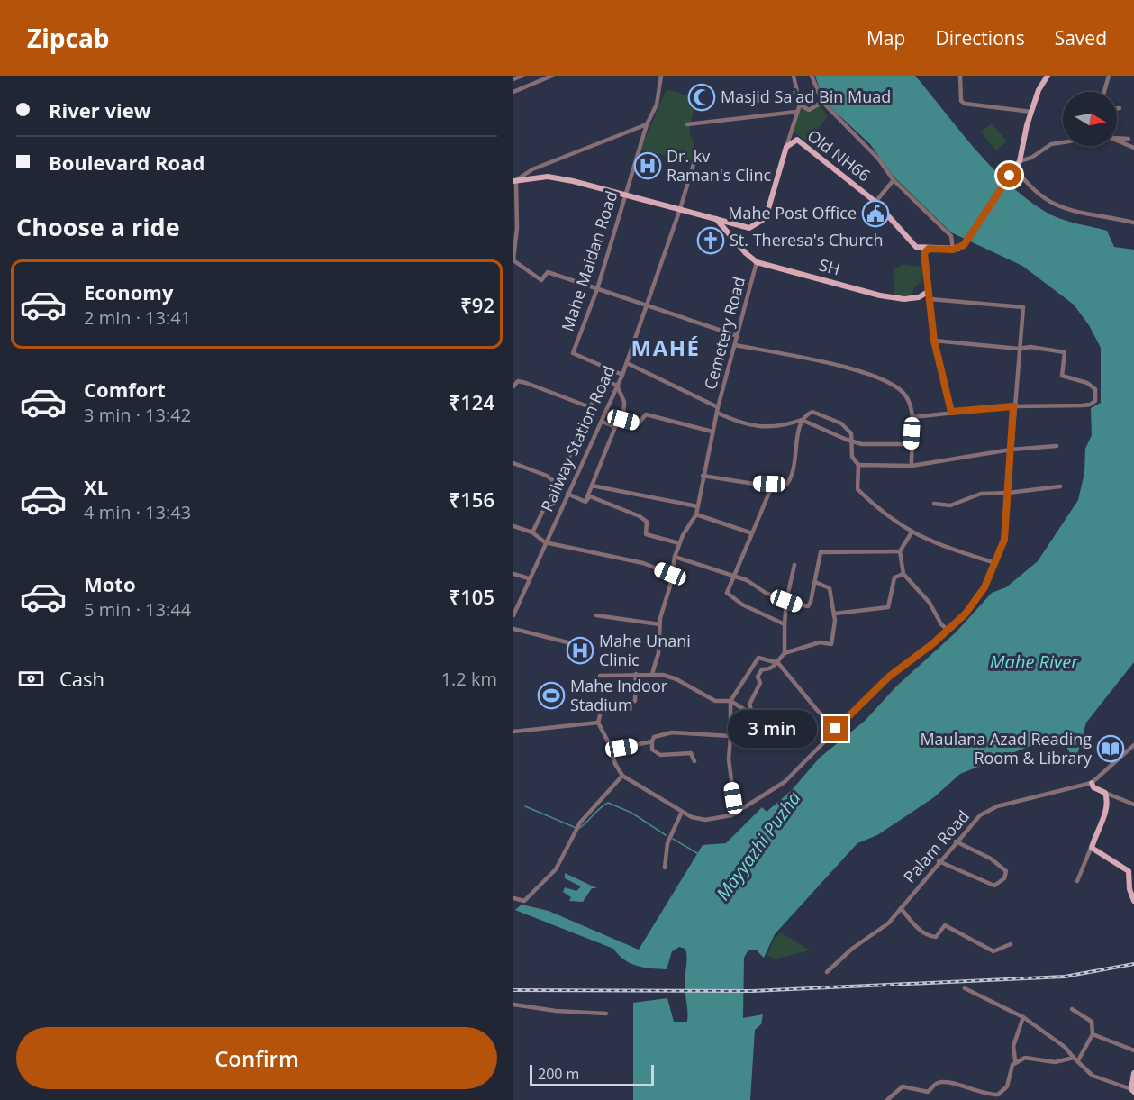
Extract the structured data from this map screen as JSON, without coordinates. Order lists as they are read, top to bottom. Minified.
{"streets":{"main road":["Old NH66","SH"],"street":["Mahe Maidan Road","Cemetery Road","Railway Station Road","Palam Road"]},"crossings":[["Old NH66","Mahe Maidan Road"],["Old NH66","SH"],["Old NH66","Railway Station Road"],["Mahe Maidan Road","Railway Station Road"],["SH","Cemetery Road"],["Cemetery Road","Railway Station Road"]],"districts":["MAHÉ"],"water":["Mahe River","Mayyazhi Puzha"],"places":{"mosque":["Masjid Sa'ad Bin Muad"],"hospital":["Dr. kv Raman's Clinc","Mahe Unani Clinic"],"public building":["Mahe Post Office"],"church":["St. Theresa's Church"],"sports":["Mahe Indoor Stadium"],"library":["Maulana Azad Reading Room & Library"]},"scale_bar":"200 m","north":"right","page":{"header":"Zipcab","nav":["Map","Directions","Saved"],"banner":["River view","Boulevard Road"],"heading":"Choose a ride","list":[{"name":"Economy","note":"2 min · 13:41","value":"₹92"},{"name":"Comfort","note":"3 min · 13:42","value":"₹124"},{"name":"XL","note":"4 min · 13:43","value":"₹156"},{"name":"Moto","note":"5 min · 13:44","value":"₹105"}],"pay":["Cash","1.2 km"],"bubble":"3 min","buttons":"Confirm","scale":"200 m"}}
